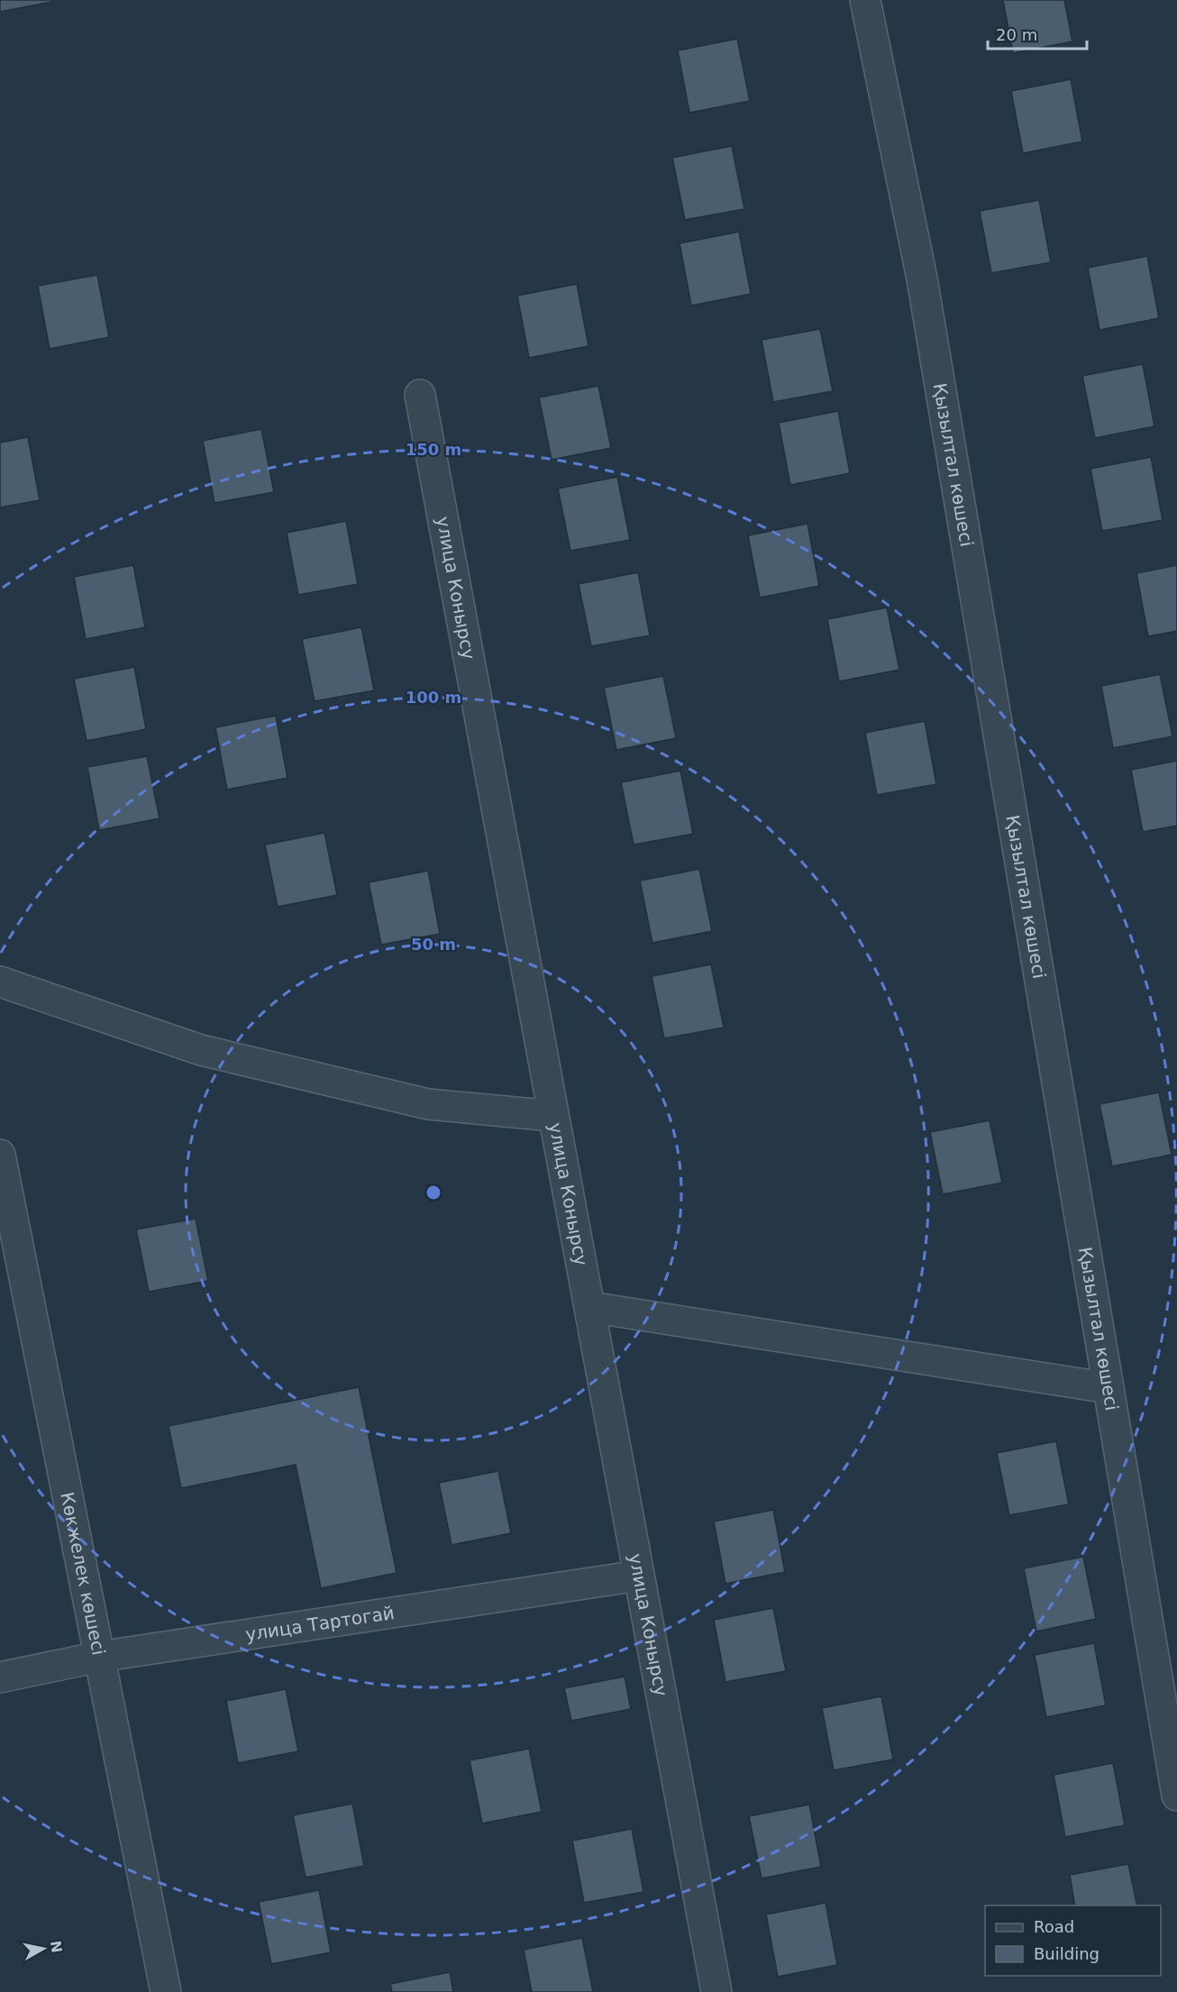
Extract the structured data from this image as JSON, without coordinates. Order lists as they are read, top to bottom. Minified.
{"streets":{"street":["Қызылтал көшесі","улица Конырсу","Көкжелек көшесі","улица Тартогай"]},"crossings":[["улица Конырсу","улица Тартогай"],["Көкжелек көшесі","улица Тартогай"]],"legend":["Road","Building"],"scale_bar":"20 m","north":"right","rings":["150 m","100 m","50 m"]}
